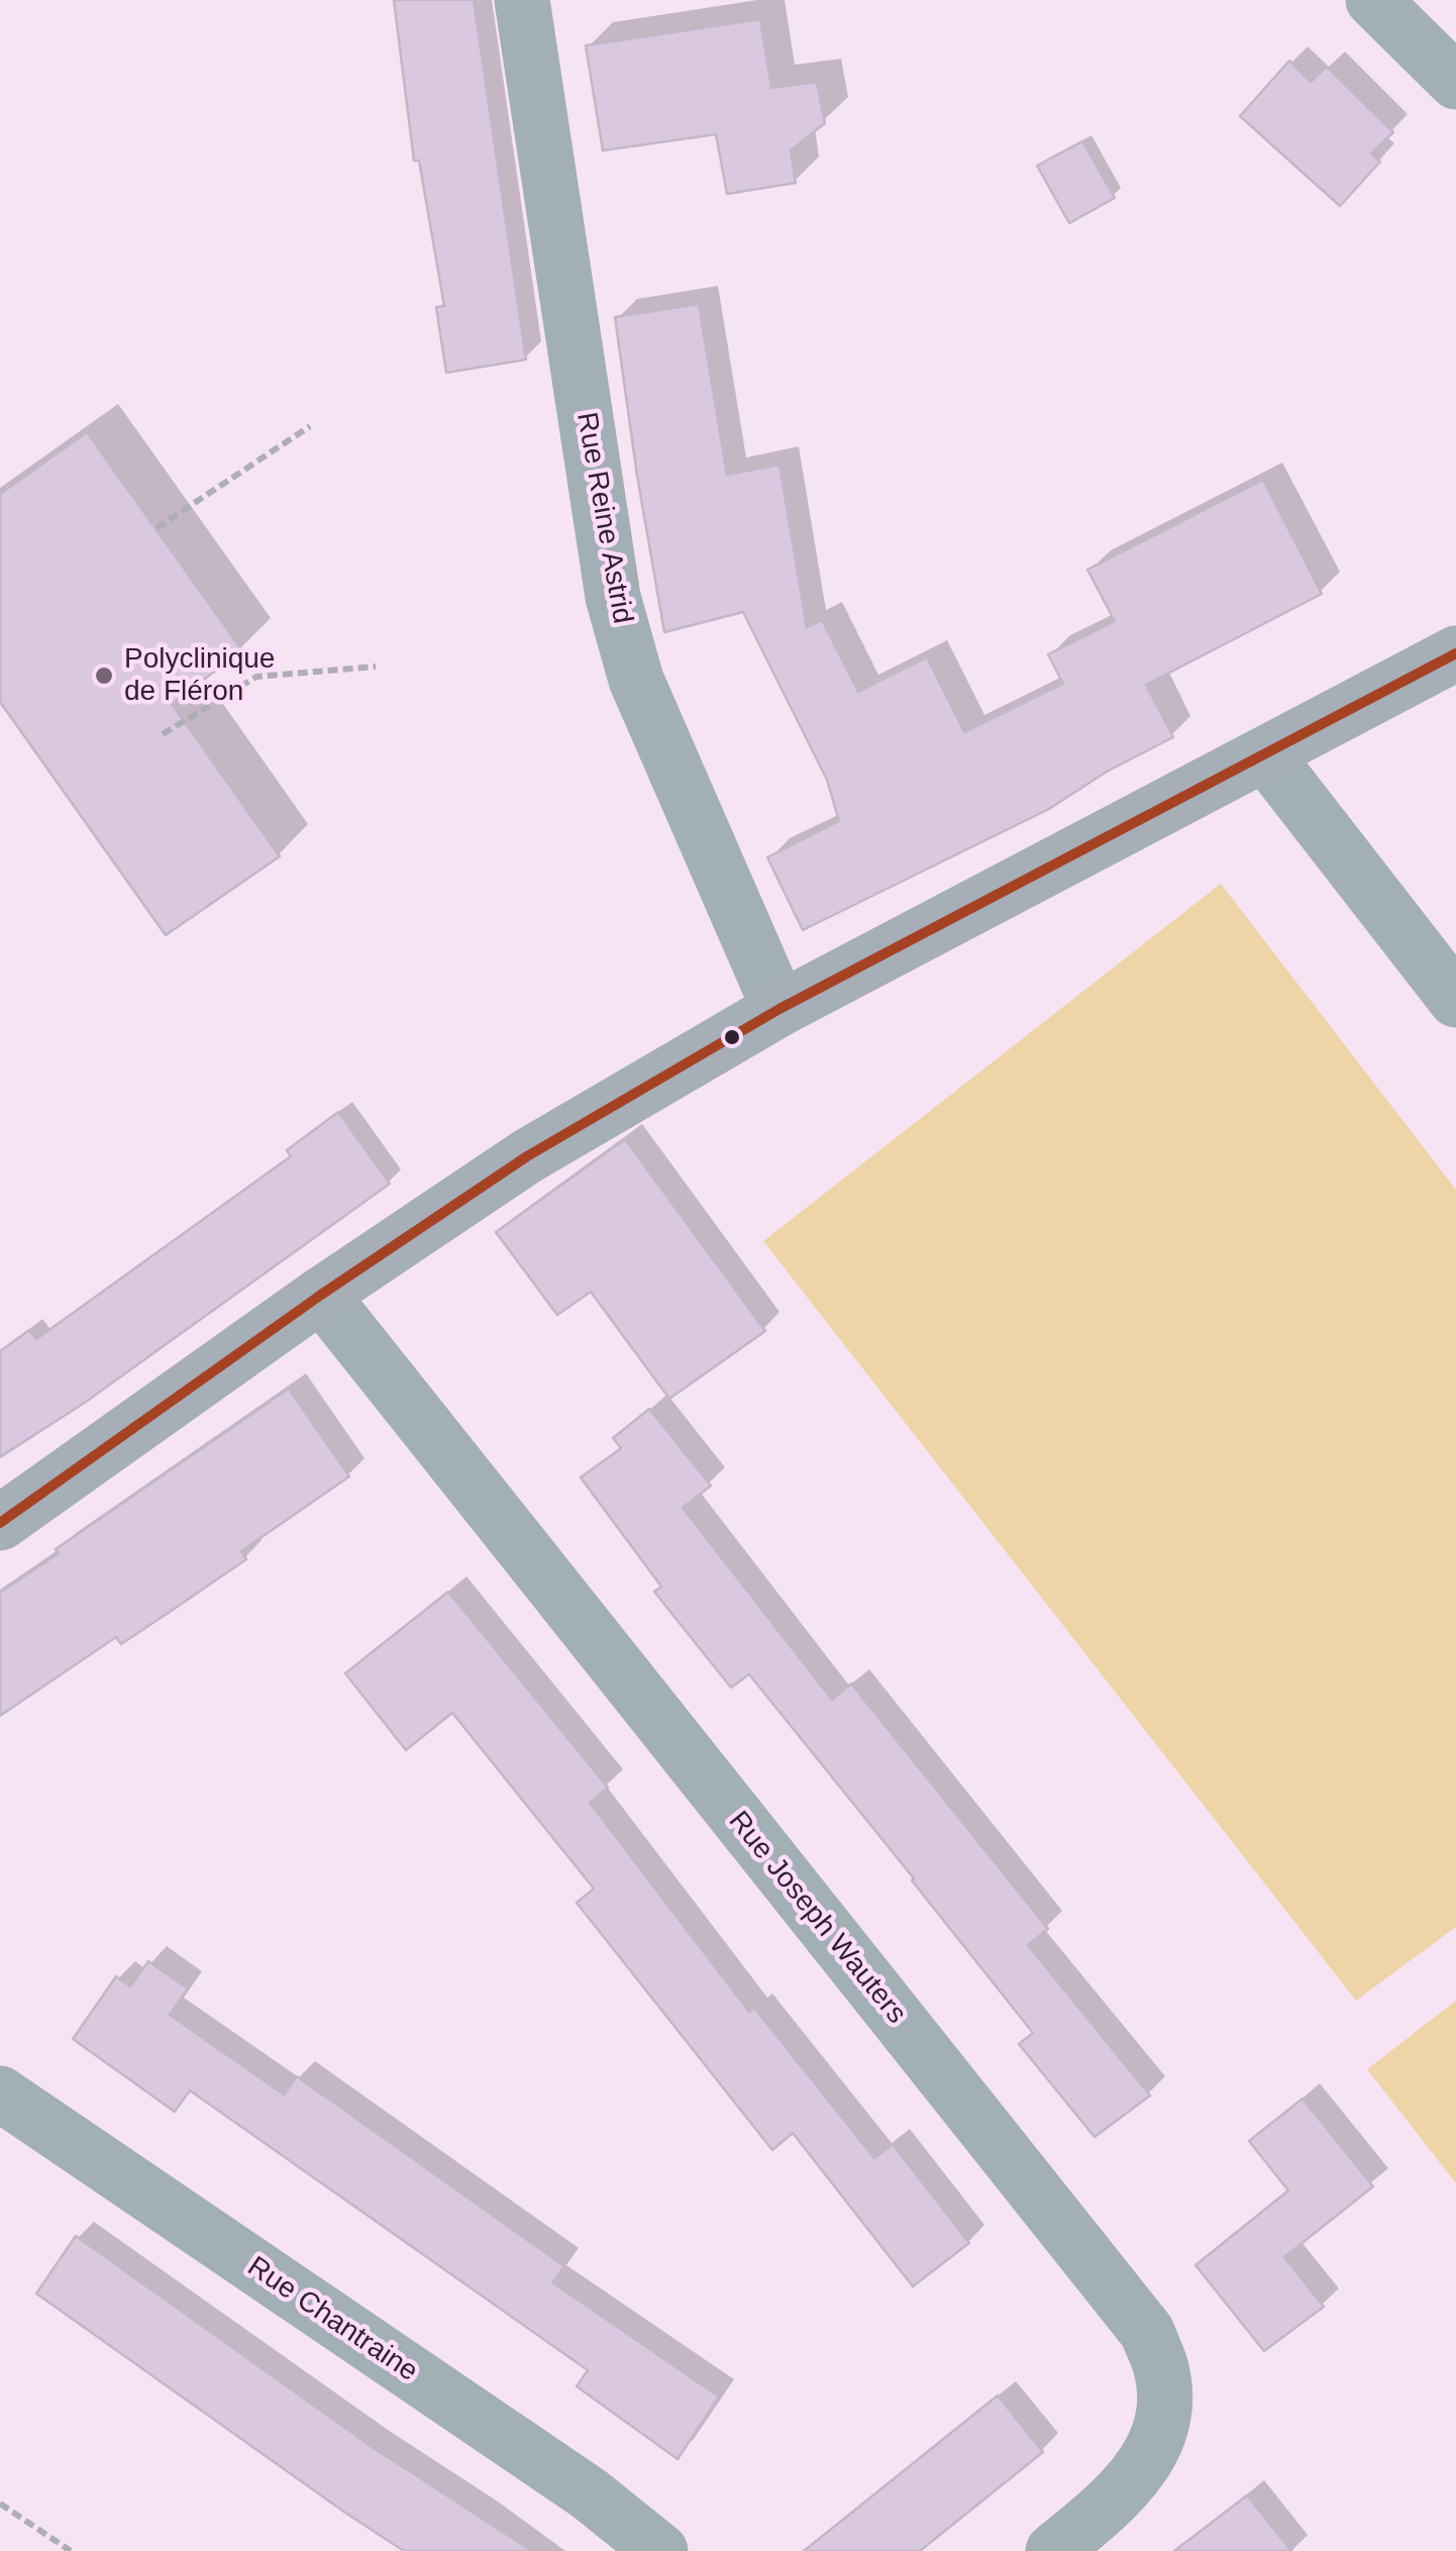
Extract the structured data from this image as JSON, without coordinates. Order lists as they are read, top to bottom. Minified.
{"streets":{"street":["Rue Reine Astrid","Rue Joseph Wauters","Rue Chantraine"]},"places":["Polyclinique de Fléron"]}
